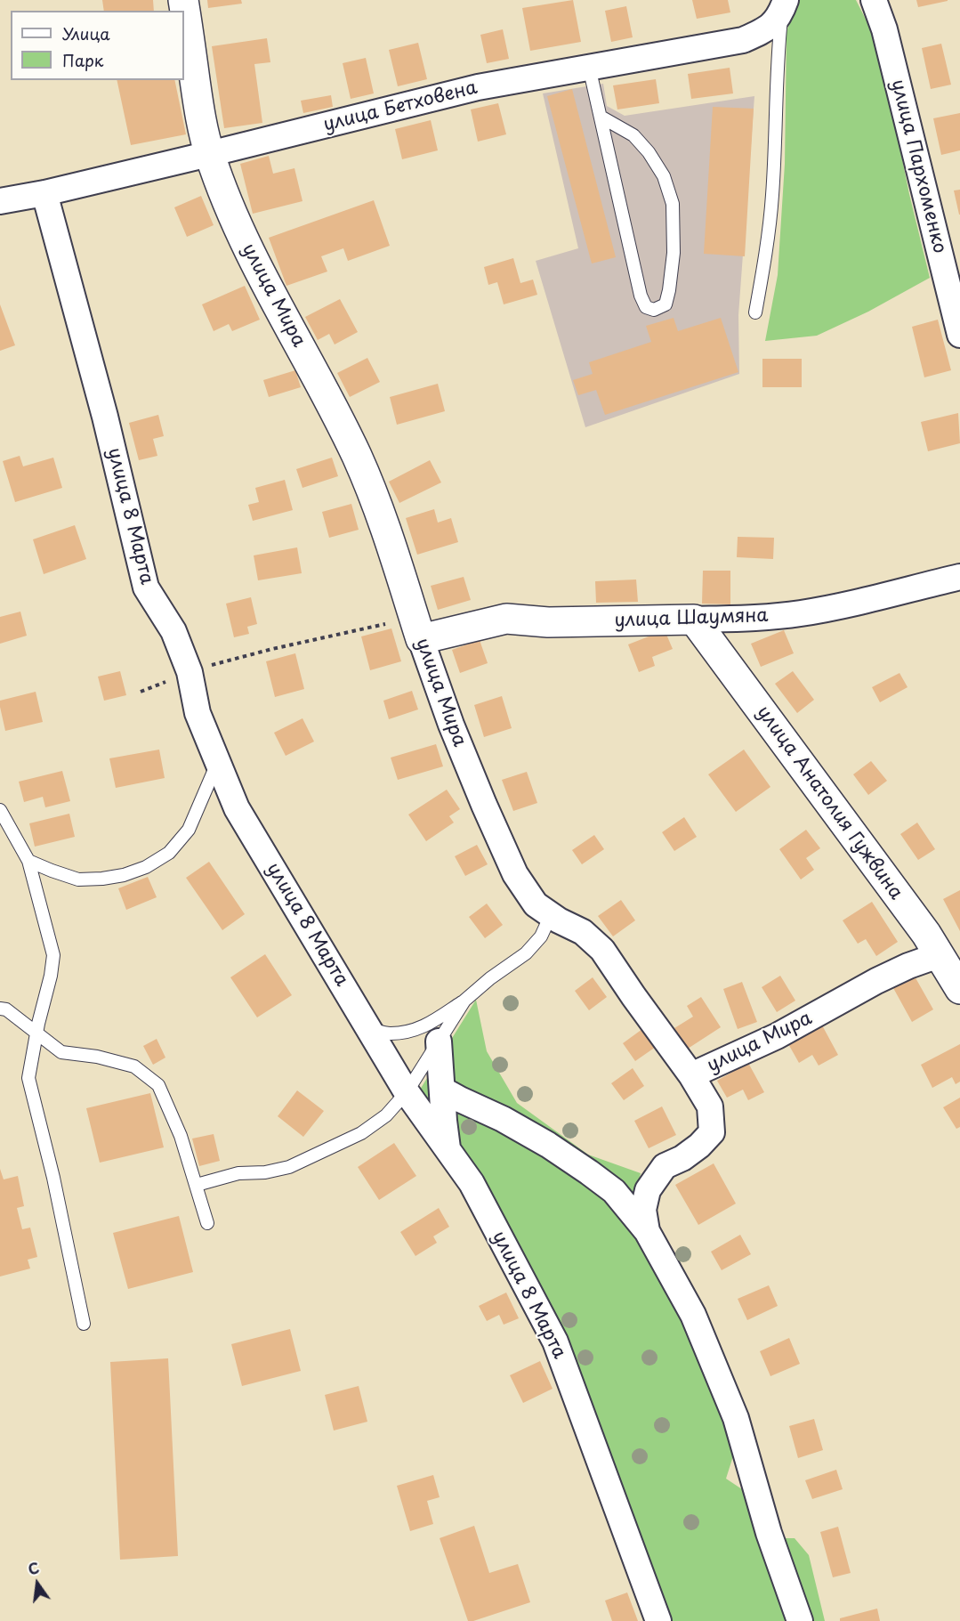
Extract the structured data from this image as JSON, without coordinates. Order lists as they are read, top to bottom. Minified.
{"streets":{"street":["улица Бетховена","улица Пархоменко","улица Мира","улица 8 Марта","улица Шаумяна","улица Анатолия Гужвина"]},"crossings":[["улица Бетховена","улица Мира"],["улица Бетховена","улица 8 Марта"],["улица Мира","улица Шаумяна"],["улица Мира","улица Анатолия Гужвина"],["улица Шаумяна","улица Анатолия Гужвина"]],"legend":["Улица","Парк"],"north":"top"}
